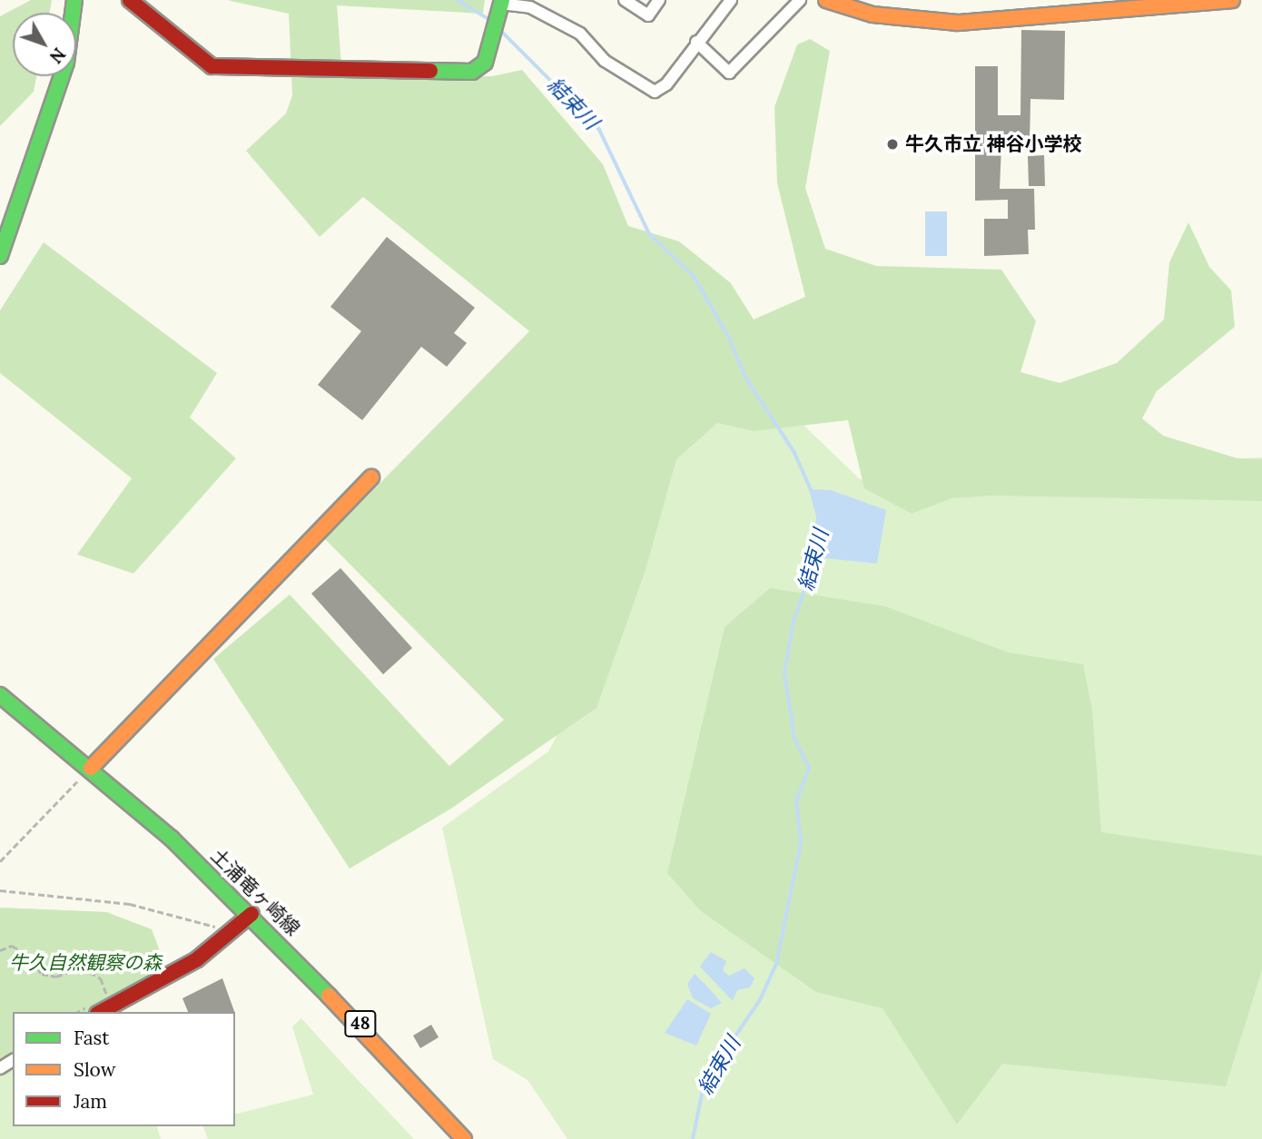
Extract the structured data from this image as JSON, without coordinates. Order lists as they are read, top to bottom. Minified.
{"streets":{"street":["土浦竜ヶ崎線","48"]},"water":["結束川"],"parks":["牛久自然観察の森"],"places":["牛久市立 神谷小学校"],"legend":["Fast","Slow","Jam"],"north":"bottom right"}
